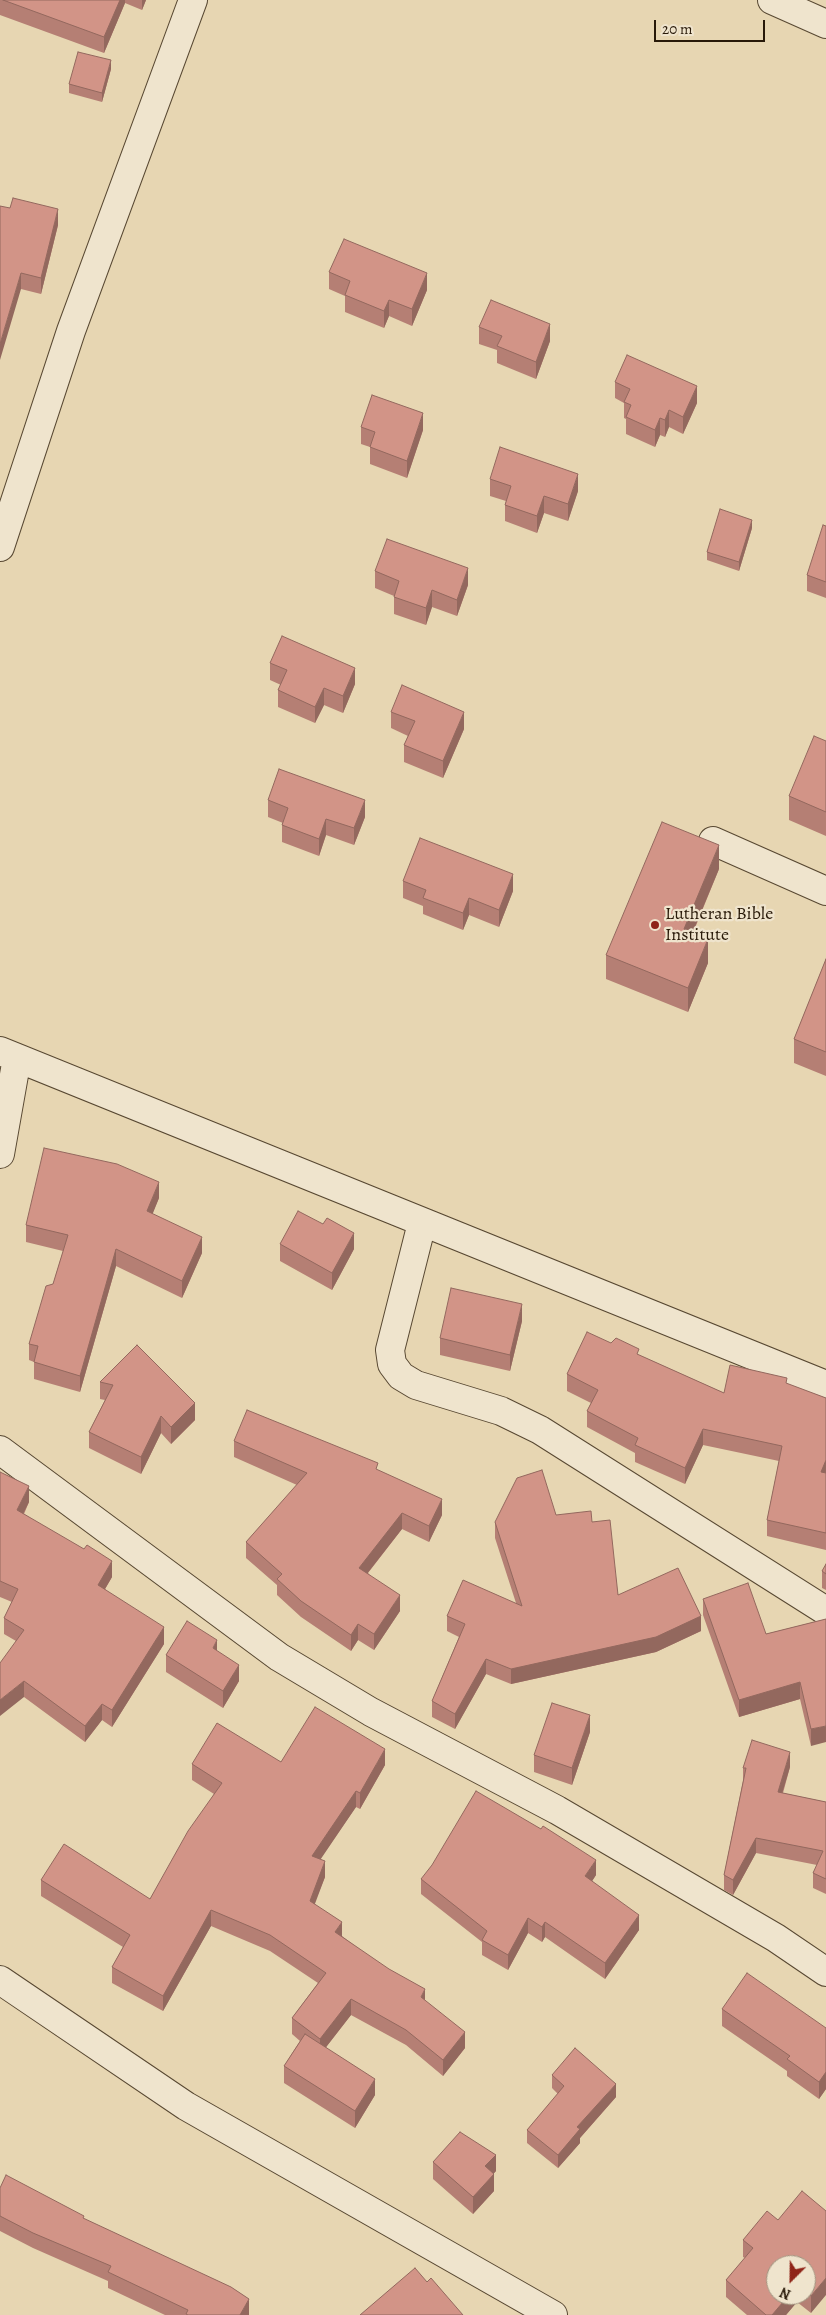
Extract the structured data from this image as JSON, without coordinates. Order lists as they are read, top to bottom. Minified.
{"places":["Lutheran Bible Institute"],"scale_bar":"20 m","north":"bottom left"}
